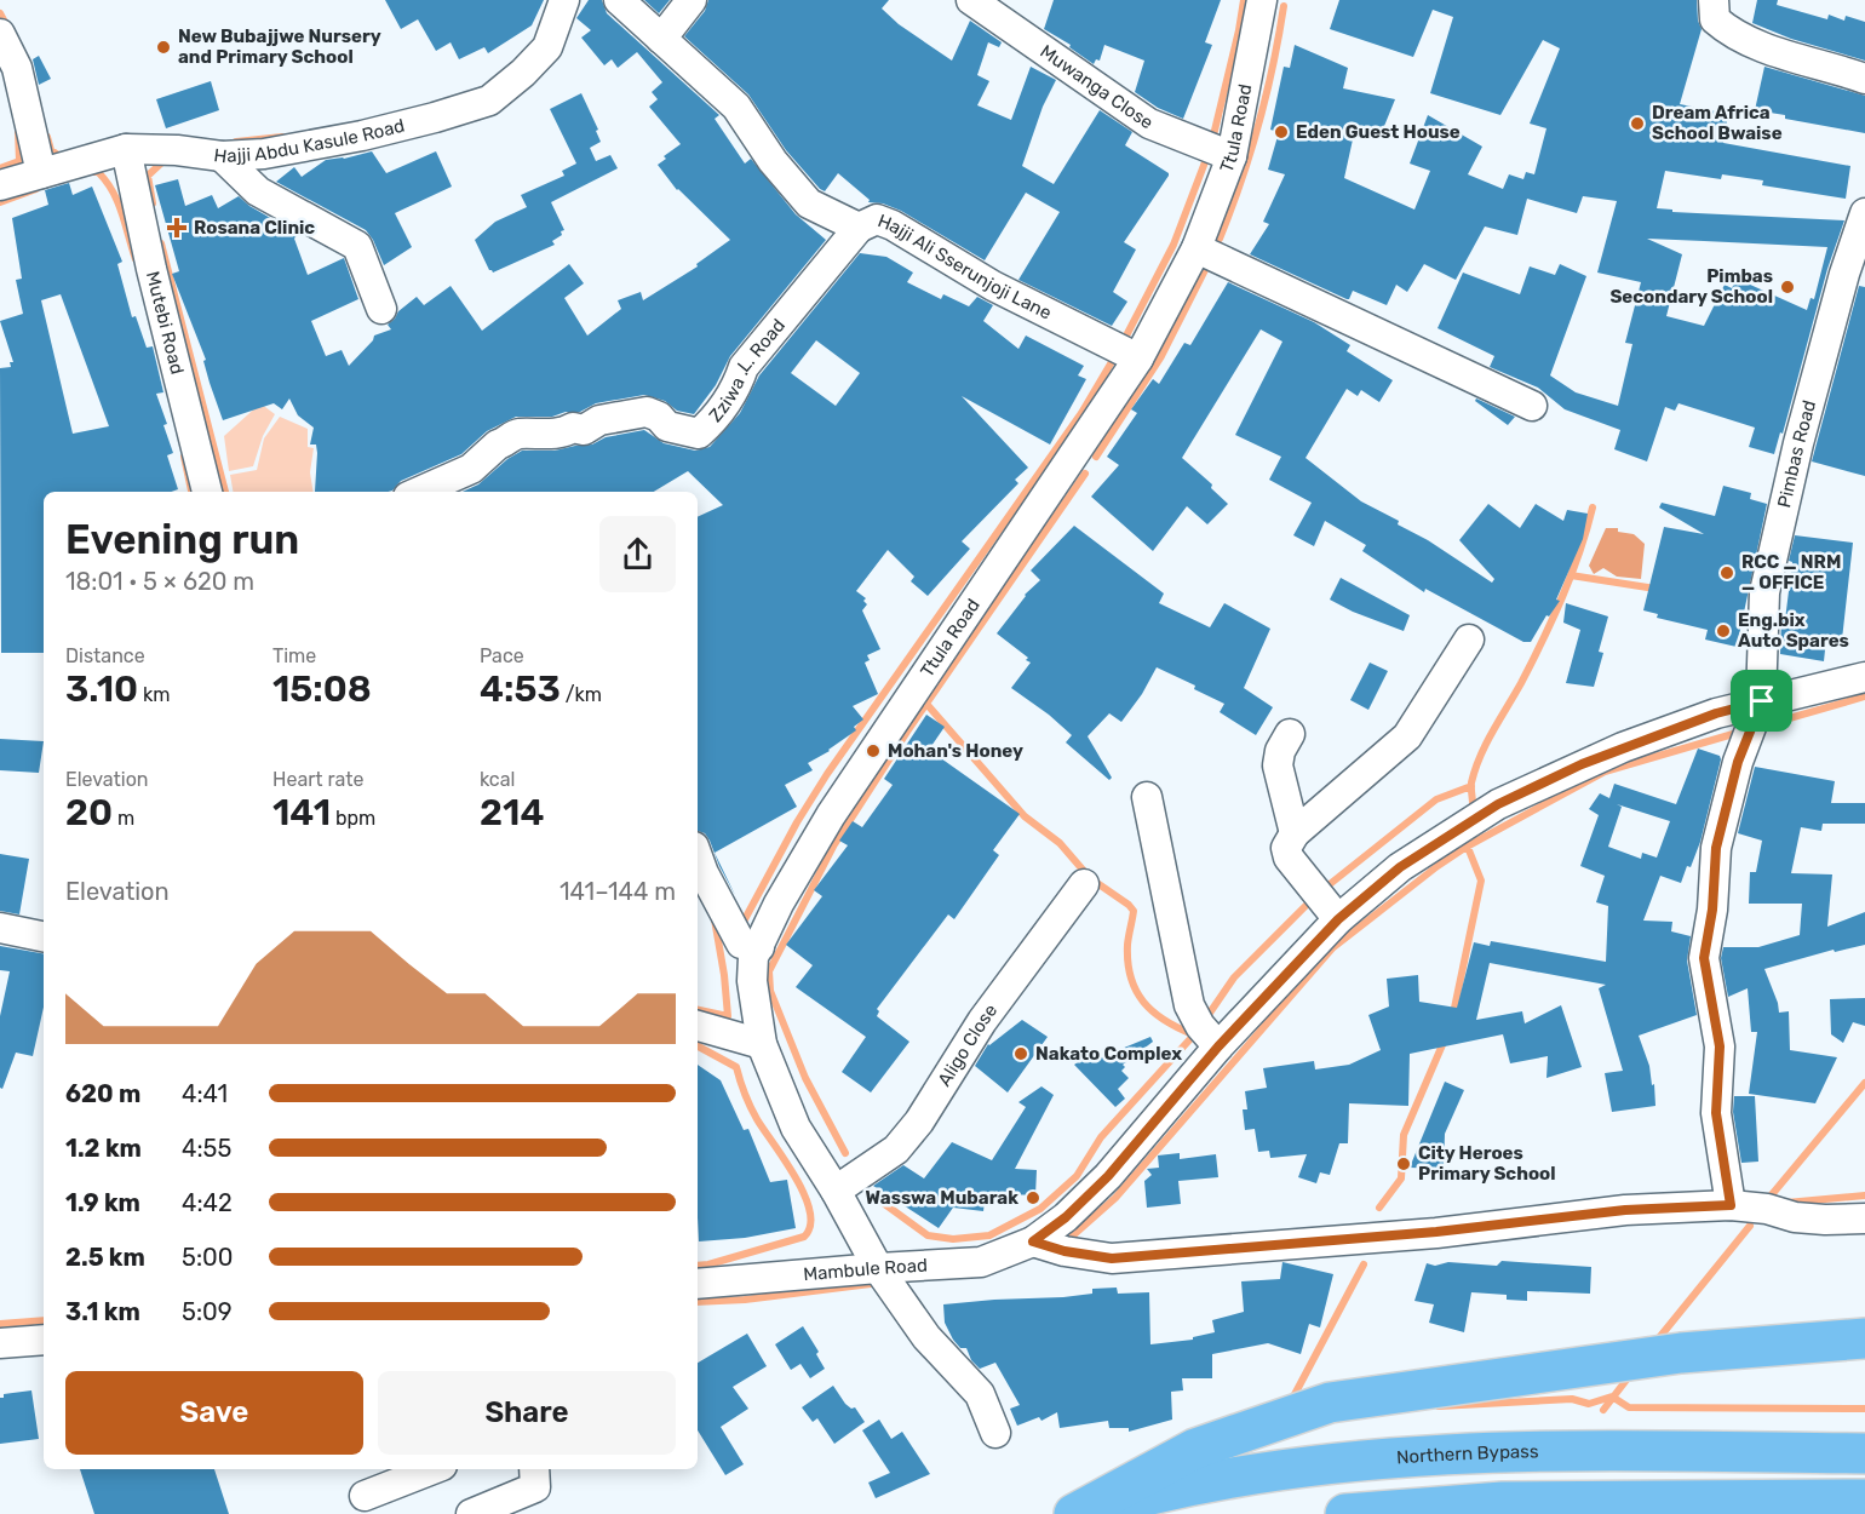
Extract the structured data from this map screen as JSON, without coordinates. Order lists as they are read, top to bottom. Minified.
{"streets":{"highway":["Northern Bypass"],"street":["Muwanga Close","Ttula Road","Hajji Abdu Kasule Road","Hajji Ali Sserunjoji Lane","Mutebi Road","Zziwa .L. Road","Pimbas Road","Aligo Close","Mambule Road"]},"crossings":[["Muwanga Close","Ttula Road"],["Ttula Road","Hajji Ali Sserunjoji Lane"],["Ttula Road","Aligo Close"],["Ttula Road","Mambule Road"],["Hajji Abdu Kasule Road","Mutebi Road"],["Hajji Ali Sserunjoji Lane","Zziwa .L. Road"],["Pimbas Road","Mambule Road"]],"places":{"other":["New Bubajjwe Nursery and Primary School","Dream Africa School Bwaise","Eden Guest House","Pimbas Secondary School","RCC _ NRM _ OFFICE","Eng.bix Auto Spares","Mohan's Honey","Nakato Complex","City Heroes Primary School","Wasswa Mubarak"],"health":["Rosana Clinic"]},"page":{"heading":["Evening run","18:01 · 5 × 620 m"],"stats":[["Distance","3.10 km"],["Time","15:08"],["Pace","4:53 /km"],["Elevation","20 m"],["Heart rate","141 bpm"],["kcal","214"]],"chart":["Elevation","141–144 m"],"list":[{"name":"620 m","note":"4:41"},{"name":"1.2 km","note":"4:55"},{"name":"1.9 km","note":"4:42"},{"name":"2.5 km","note":"5:00"},{"name":"3.1 km","note":"5:09"}],"buttons":["Save","Share"]}}
